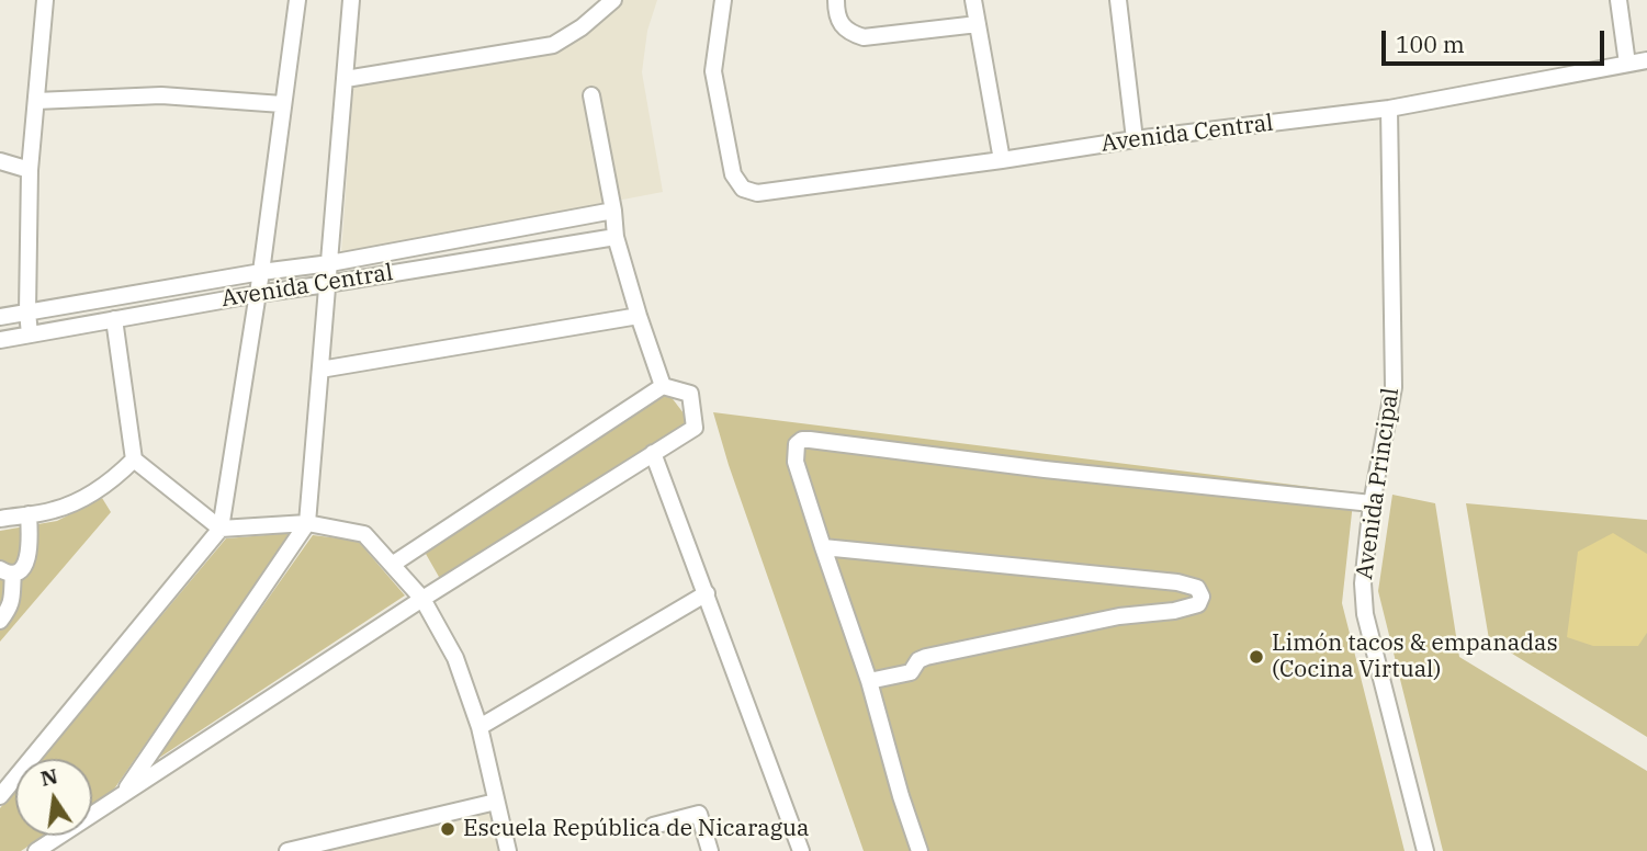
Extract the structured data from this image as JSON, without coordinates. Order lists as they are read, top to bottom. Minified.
{"streets":{"street":["Avenida Central","Avenida Principal"]},"crossings":[["Avenida Central","Avenida Principal"]],"places":["Limón tacos & empanadas (Cocina Virtual)","Escuela República de Nicaragua"],"scale_bar":"100 m","north":"top"}
